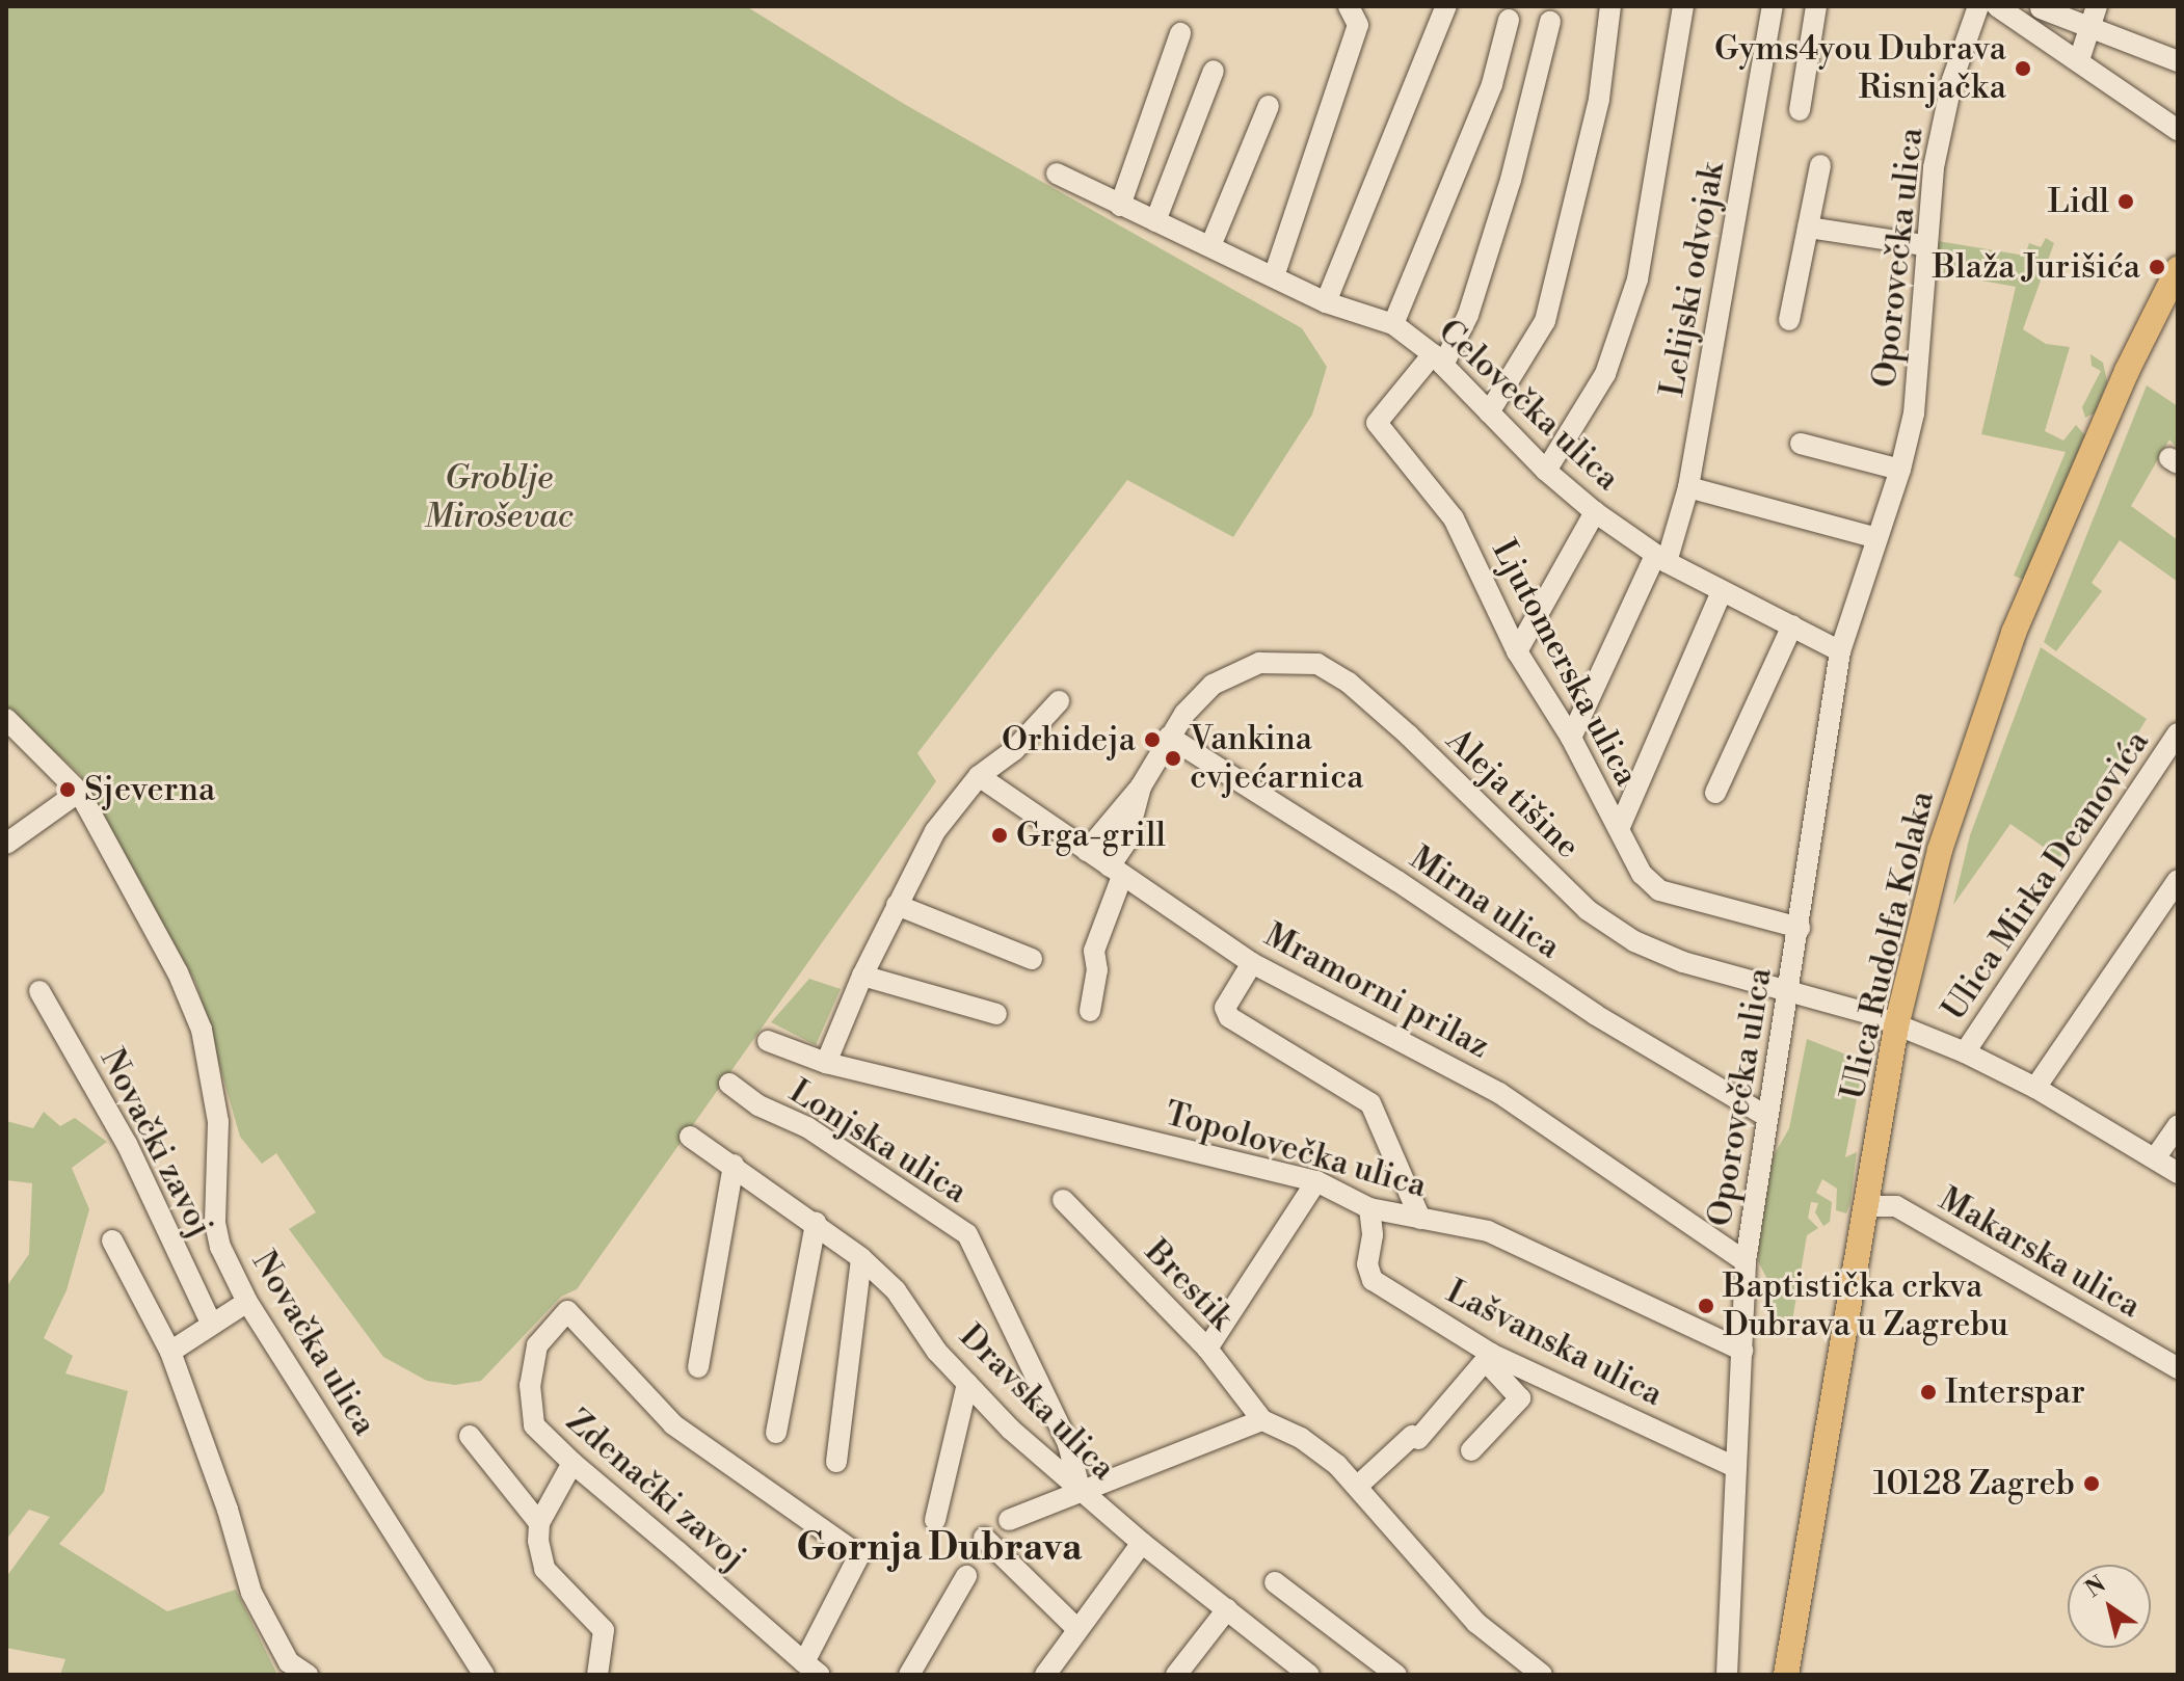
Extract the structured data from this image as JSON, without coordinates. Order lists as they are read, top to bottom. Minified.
{"streets":{"main road":["Ulica Rudolfa Kolaka"],"street":["Oporovečka ulica","Lelijski odvojak","Celovečka ulica","Ljutomerska ulica","Aleja tišine","Ulica Mirka Deanovića","Mirna ulica","Mramorni prilaz","Lonjska ulica","Novački zavoj","Topolovečka ulica","Makarska ulica","Brestik","Novačka ulica","Lašvanska ulica","Dravska ulica","Zdenački zavoj"]},"crossings":[["Oporovečka ulica","Celovečka ulica"],["Oporovečka ulica","Ljutomerska ulica"],["Oporovečka ulica","Aleja tišine"],["Oporovečka ulica","Mirna ulica"],["Oporovečka ulica","Mramorni prilaz"],["Oporovečka ulica","Topolovečka ulica"],["Oporovečka ulica","Lašvanska ulica"],["Lelijski odvojak","Celovečka ulica"],["Lelijski odvojak","Ljutomerska ulica"],["Celovečka ulica","Ljutomerska ulica"],["Aleja tišine","Ulica Mirka Deanovića"],["Aleja tišine","Mirna ulica"],["Aleja tišine","Ulica Rudolfa Kolaka"],["Aleja tišine","Mramorni prilaz"],["Ulica Rudolfa Kolaka","Makarska ulica"],["Lonjska ulica","Dravska ulica"],["Topolovečka ulica","Lašvanska ulica"]],"districts":["Gornja Dubrava"],"parks":["Groblje Miroševac"],"places":["Gyms4you Dubrava Risnjačka","Lidl","Blaža Jurišića","Orhideja","Vankina cvjećarnica","Sjeverna","Grga-grill","Baptistička crkva Dubrava u Zagrebu","Interspar","10128 Zagreb"],"north":"top left"}
